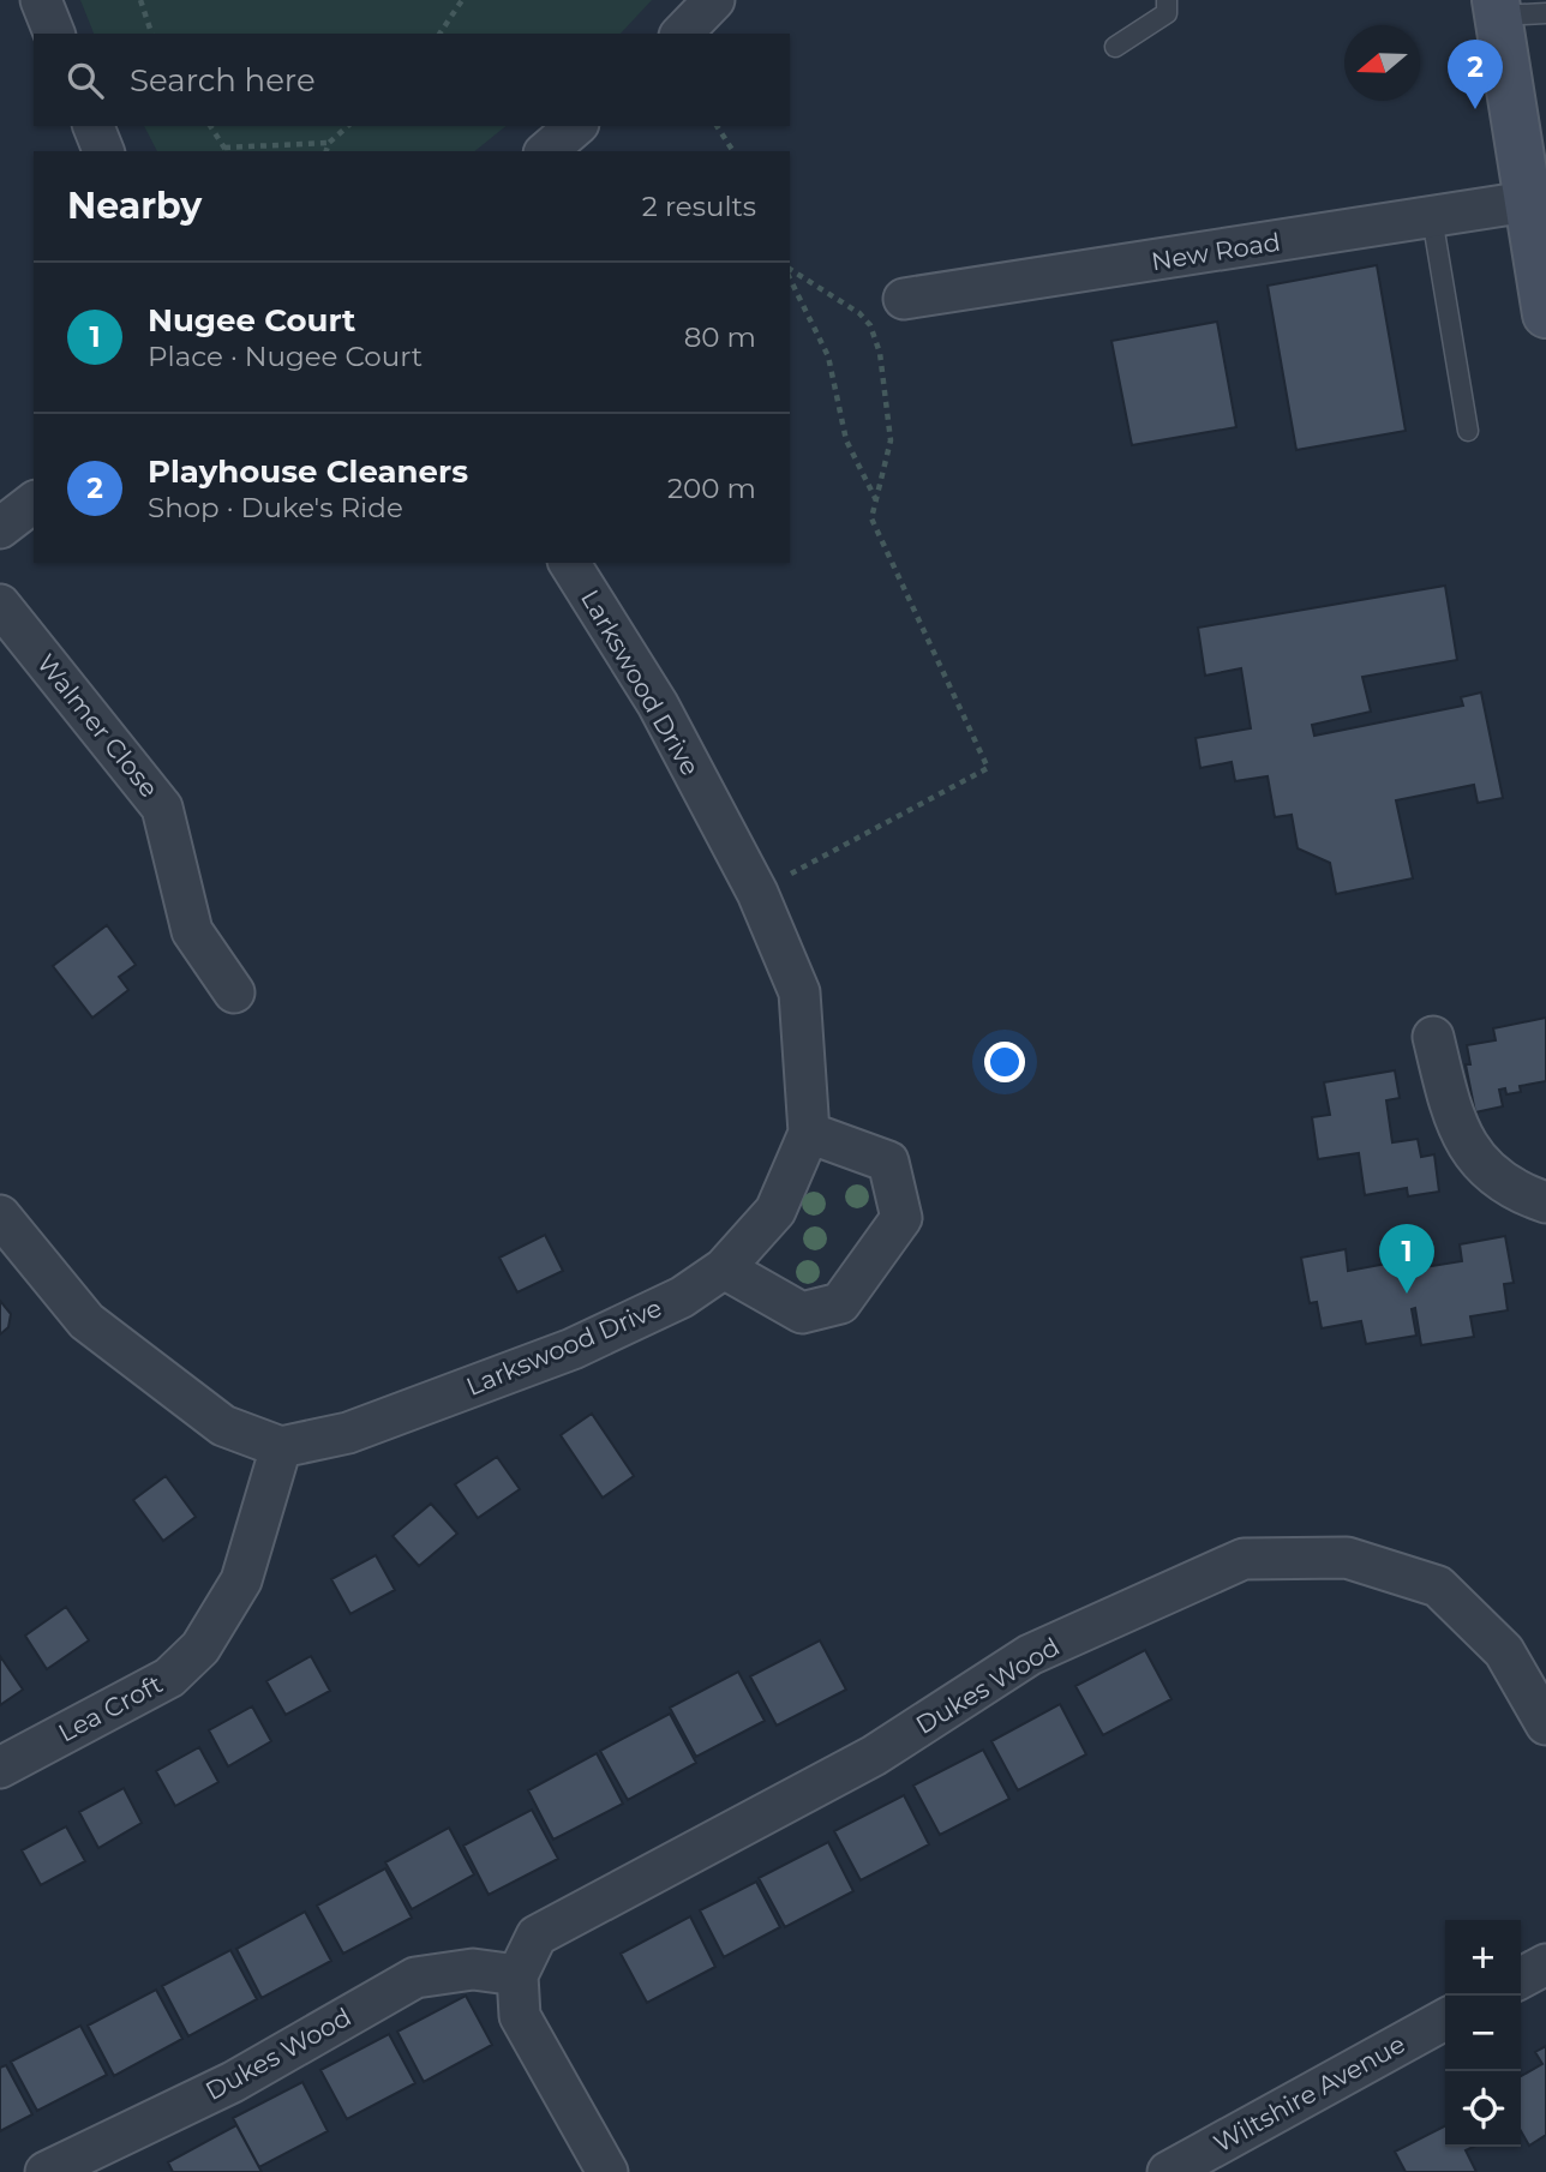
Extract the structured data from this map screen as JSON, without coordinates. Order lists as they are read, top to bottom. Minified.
{"streets":{"street":["New Road","Larkswood Drive","Walmer Close","Dukes Wood","Lea Croft","Wiltshire Avenue"]},"crossings":[["Larkswood Drive","Lea Croft"]],"north":"left","page":{"search":"Search here","pins":["2","1"],"heading":["Nearby","2 results"],"list":[{"mark":"1","name":"Nugee Court","note":"Place · Nugee Court","value":"80 m"},{"mark":"2","name":"Playhouse Cleaners","note":"Shop · Duke's Ride","value":"200 m"}],"map_buttons":["+","−"]}}
